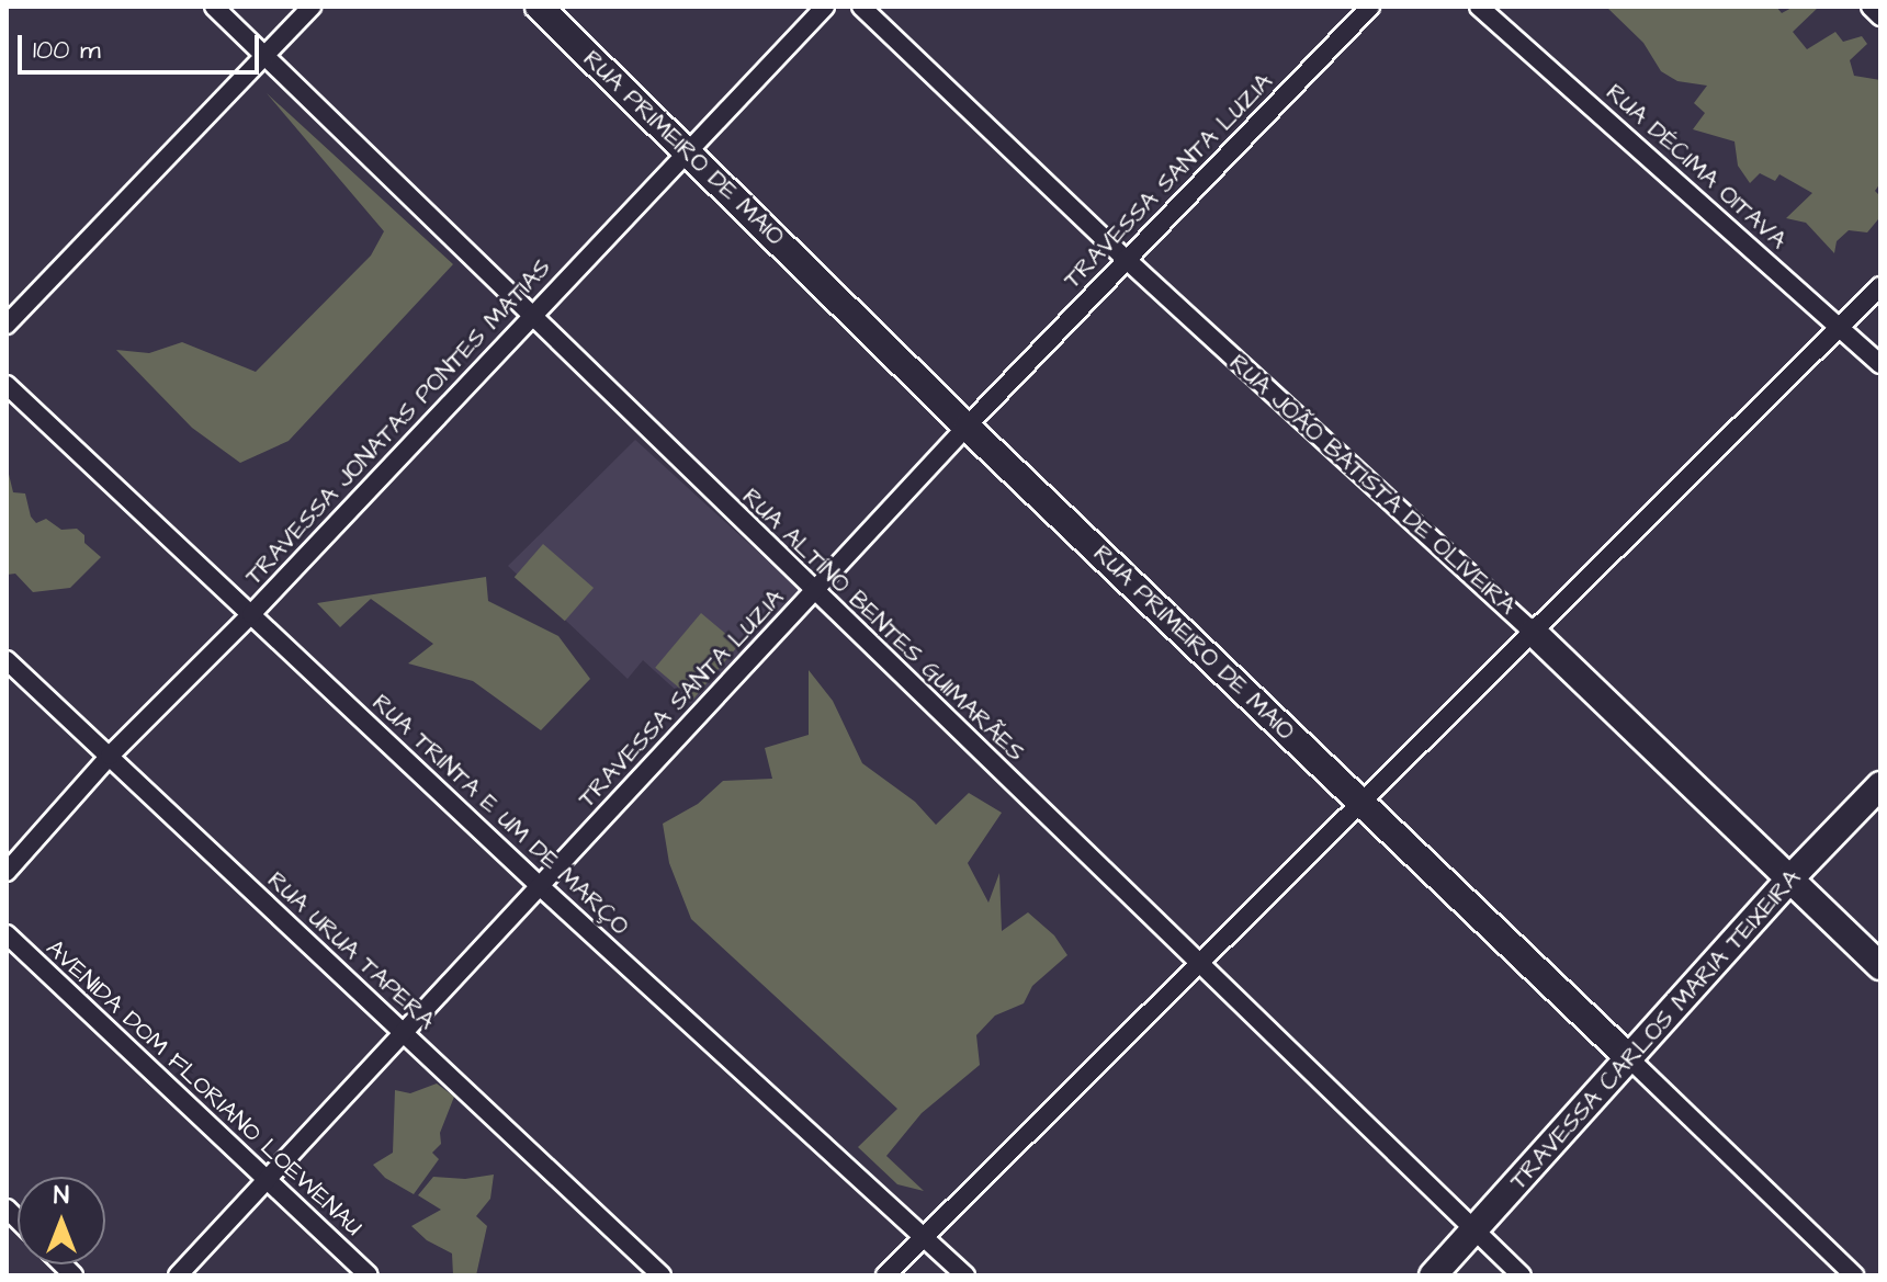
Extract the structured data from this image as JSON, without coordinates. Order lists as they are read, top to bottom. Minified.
{"streets":{"street":["RUA PRIMEIRO DE MAIO","RUA DÉCIMA OITAVA","TRAVESSA SANTA LUZIA","TRAVESSA JONATAS PONTES MATIAS","RUA JOÃO BATISTA DE OLIVEIRA","RUA ALTÍNO BENTES GUIMARÃES","RUA TRINTA E UM DE MARÇO","RUA URUA TAPERA","TRAVESSA CARLOS MARIA TEIXEIRA","AVENIDA DOM FLORIANO LOEWENAU"]},"crossings":[["RUA PRIMEIRO DE MAIO","TRAVESSA SANTA LUZIA"],["RUA PRIMEIRO DE MAIO","TRAVESSA JONATAS PONTES MATIAS"],["RUA PRIMEIRO DE MAIO","TRAVESSA CARLOS MARIA TEIXEIRA"],["TRAVESSA SANTA LUZIA","RUA JOÃO BATISTA DE OLIVEIRA"],["TRAVESSA SANTA LUZIA","RUA ALTÍNO BENTES GUIMARÃES"],["TRAVESSA SANTA LUZIA","RUA TRINTA E UM DE MARÇO"],["TRAVESSA SANTA LUZIA","RUA URUA TAPERA"],["TRAVESSA SANTA LUZIA","AVENIDA DOM FLORIANO LOEWENAU"],["TRAVESSA JONATAS PONTES MATIAS","RUA ALTÍNO BENTES GUIMARÃES"],["TRAVESSA JONATAS PONTES MATIAS","RUA TRINTA E UM DE MARÇO"],["TRAVESSA JONATAS PONTES MATIAS","RUA URUA TAPERA"],["RUA JOÃO BATISTA DE OLIVEIRA","TRAVESSA CARLOS MARIA TEIXEIRA"],["RUA ALTÍNO BENTES GUIMARÃES","TRAVESSA CARLOS MARIA TEIXEIRA"]],"scale_bar":"100 m","north":"top"}
